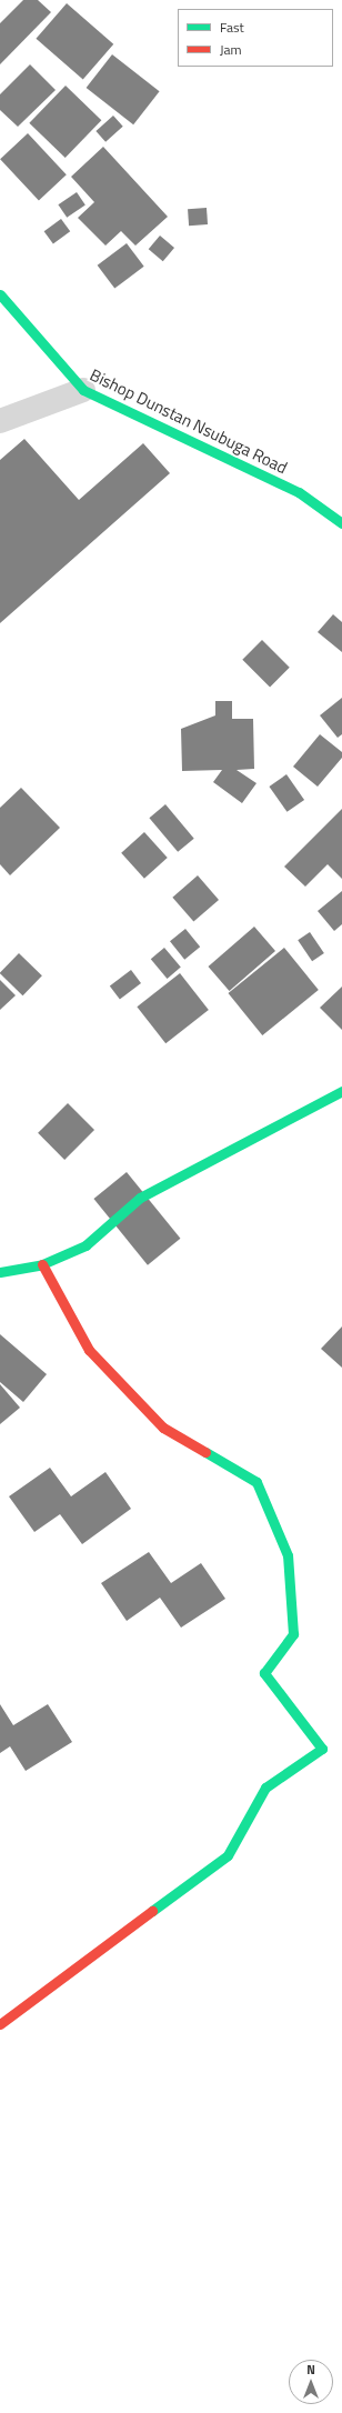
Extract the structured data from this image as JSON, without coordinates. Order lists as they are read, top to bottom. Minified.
{"streets":{"street":["Bishop Dunstan Nsubuga Road"]},"legend":["Fast","Jam"],"north":"top"}
